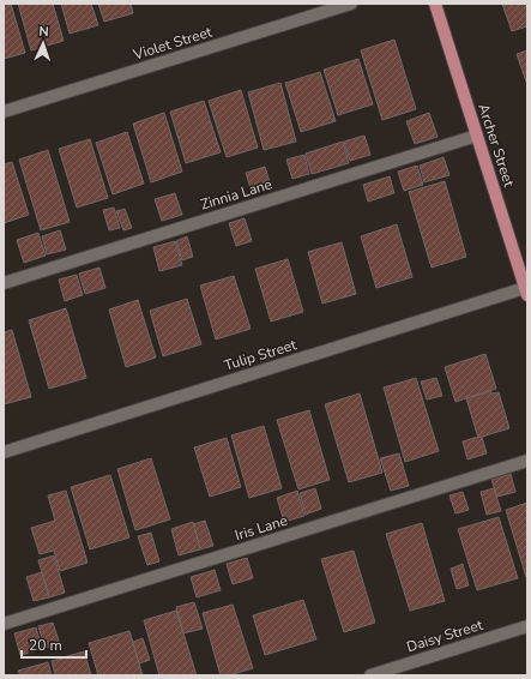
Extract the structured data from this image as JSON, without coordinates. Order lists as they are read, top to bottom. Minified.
{"streets":{"main road":["Archer Street"],"street":["Violet Street","Zinnia Lane","Tulip Street","Iris Lane","Daisy Street"]},"crossings":[["Archer Street","Zinnia Lane"],["Archer Street","Tulip Street"]],"scale_bar":"20 m","north":"top"}
